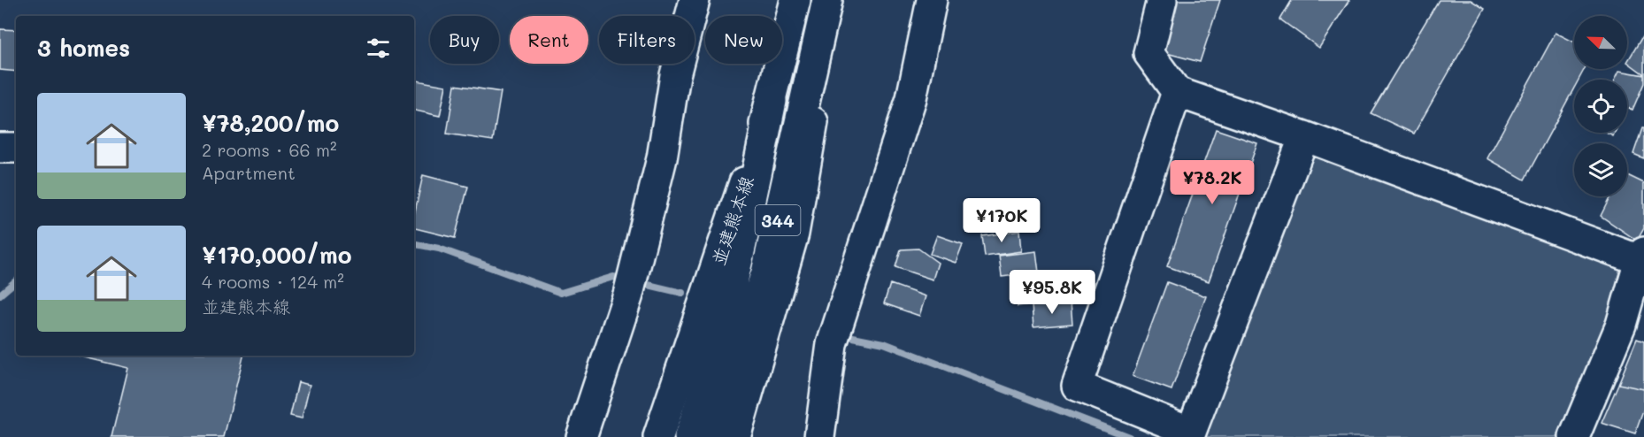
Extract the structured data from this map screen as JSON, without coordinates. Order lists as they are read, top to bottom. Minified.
{"streets":{"main road":["並建熊本線","344"]},"crossings":[["並建熊本線","344"]],"north":"top left","page":{"chip":["Buy","Rent","Filters","New"],"heading":"3 homes","list":[{"name":"¥78,200/mo","note":"2 rooms · 66 m² · Apartment"},{"name":"¥170,000/mo","note":"4 rooms · 124 m² · 並建熊本線"}],"price":["¥78.2K","¥170K","¥95.8K"]}}
